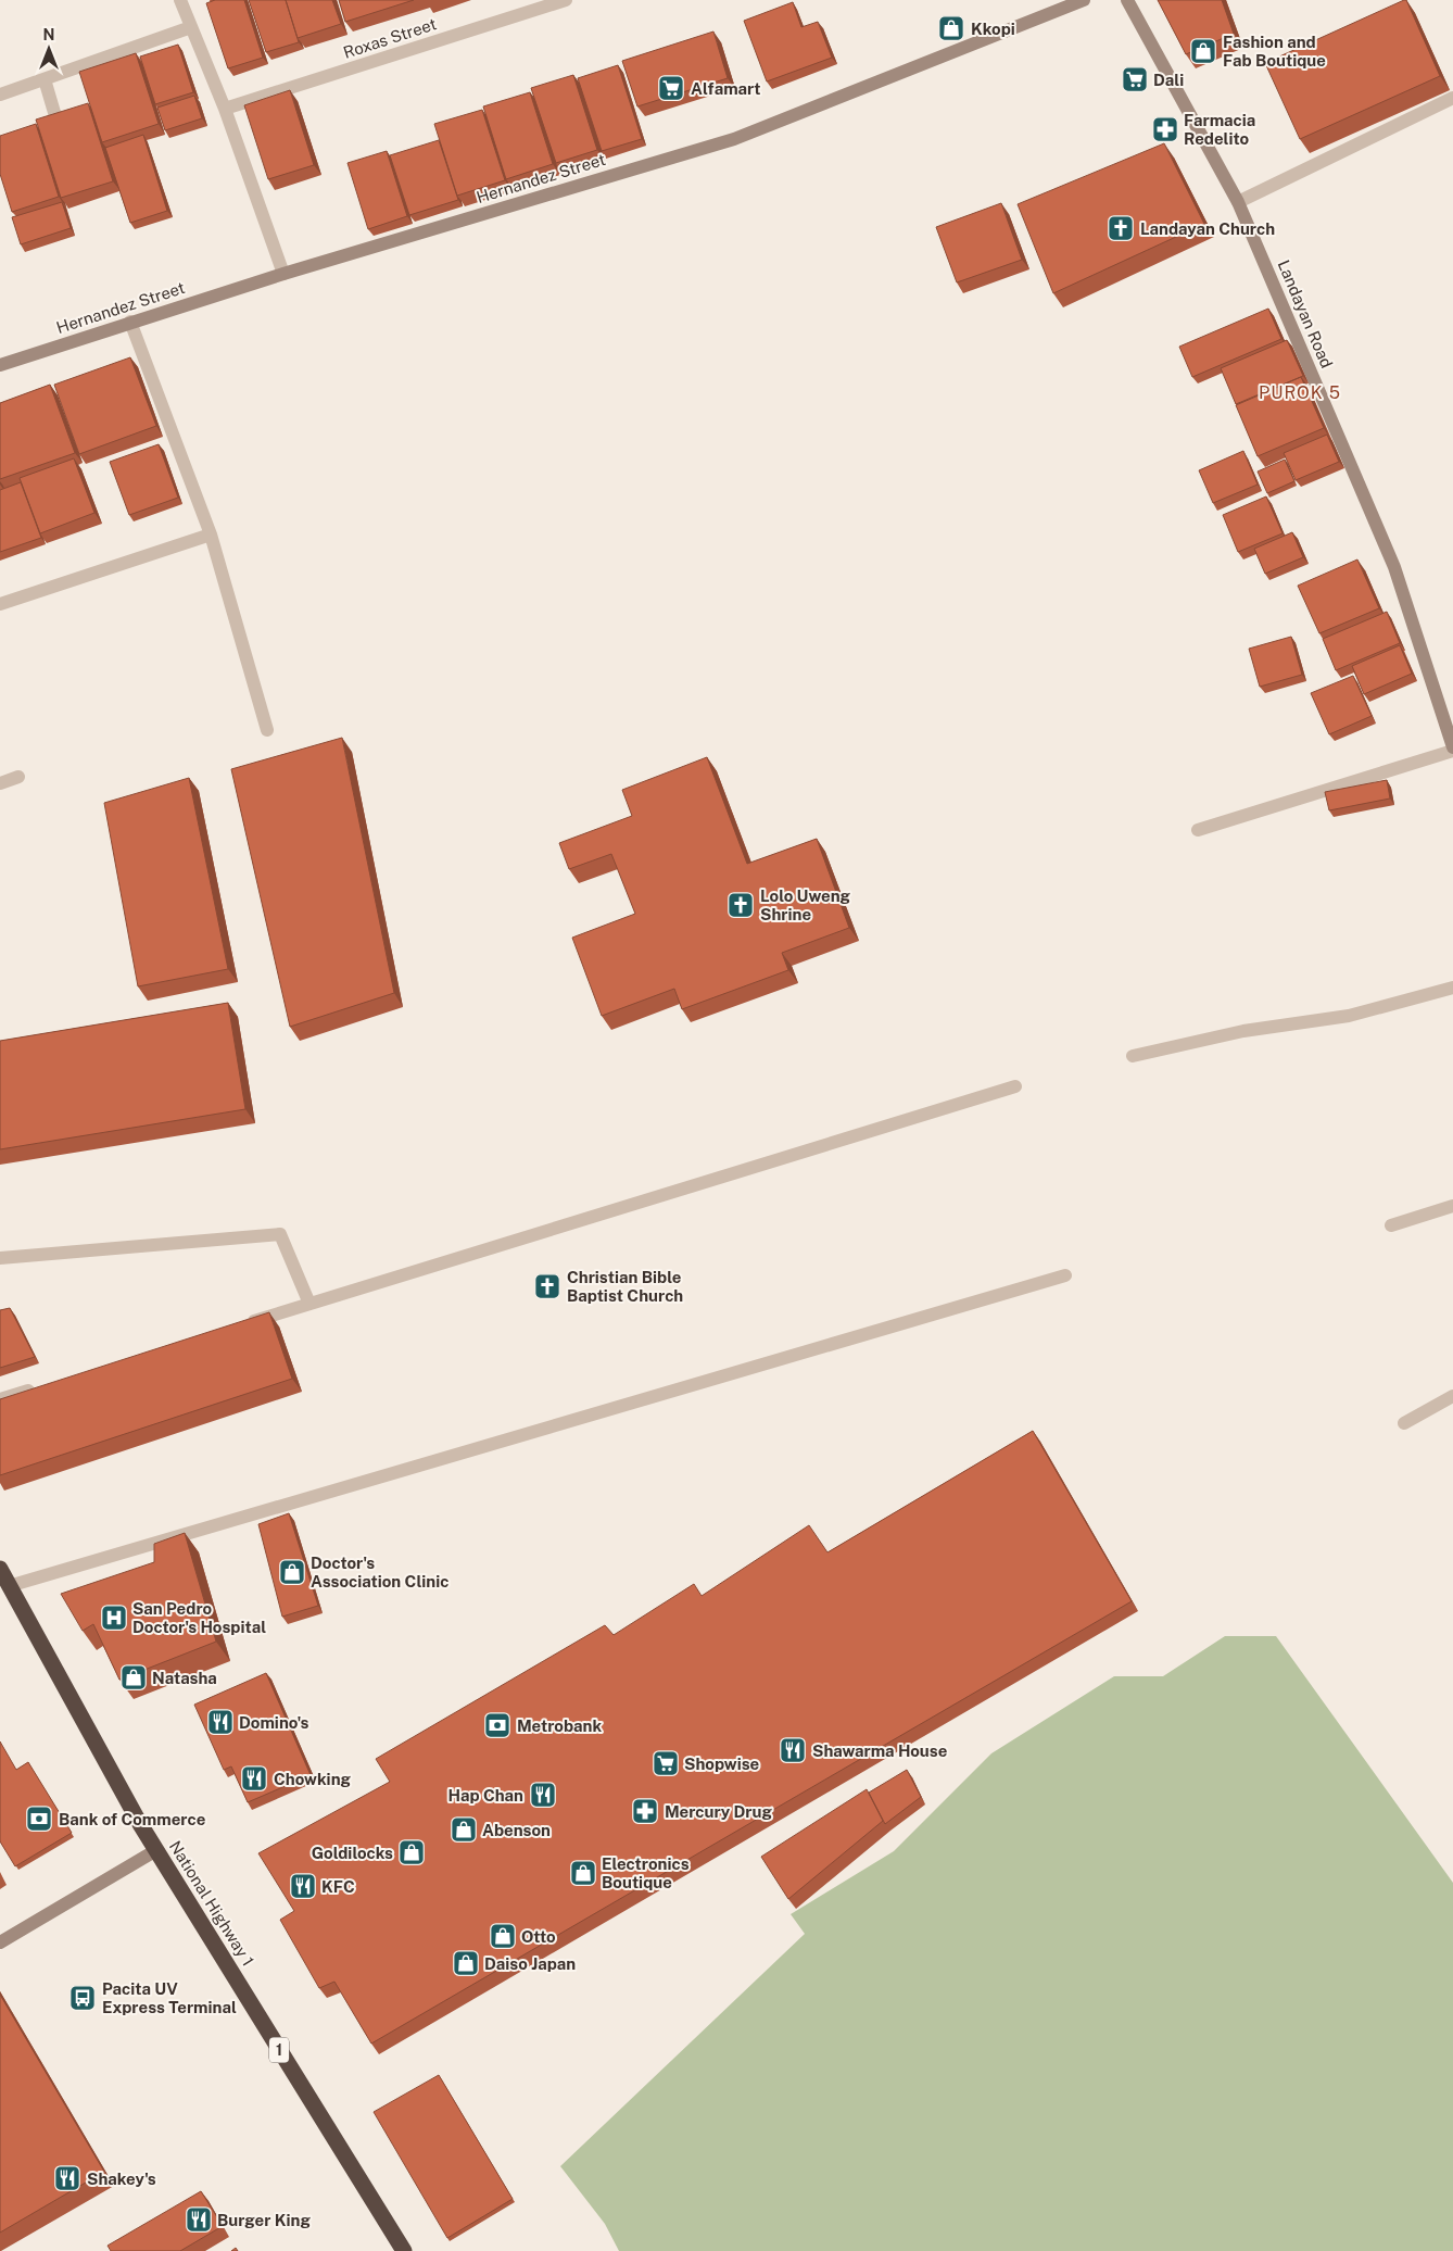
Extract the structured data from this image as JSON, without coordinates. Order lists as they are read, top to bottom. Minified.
{"streets":{"highway":["National Highway 1","1"],"street":["Roxas Street","Hernandez Street","Landayan Road"]},"districts":["PUROK 5"],"places":{"shop":["Kkopi","Fashion and Fab Boutique","Doctor's Association Clinic","Natasha","Abenson","Goldilocks","Electronics Boutique","Otto","Daiso Japan"],"supermarket":["Dali","Alfamart","Shopwise"],"pharmacy":["Farmacia Redelito","Mercury Drug"],"church":["Landayan Church","Lolo Uweng Shrine","Christian Bible Baptist Church"],"hospital":["San Pedro Doctor's Hospital"],"restaurant":["Domino's","Shawarma House","Chowking","Hap Chan","KFC","Shakey's","Burger King"],"bank":["Metrobank","Bank of Commerce"],"bus stop":["Pacita UV Express Terminal"]},"north":"top"}
